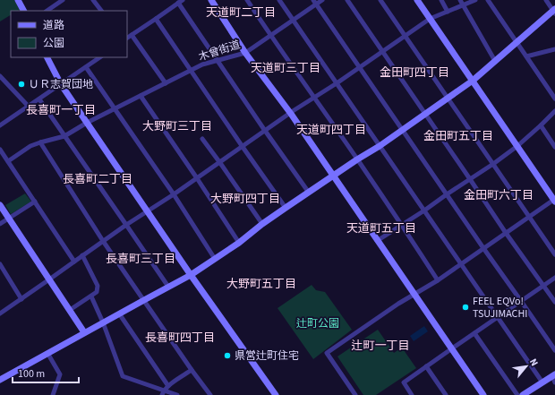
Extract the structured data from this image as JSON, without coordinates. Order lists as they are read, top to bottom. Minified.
{"streets":{"street":["木曾街道"]},"districts":["天道町二丁目","天道町三丁目","金田町四丁目","長喜町一丁目","大野町三丁目","天道町四丁目","金田町五丁目","長喜町二丁目","金田町六丁目","大野町四丁目","天道町五丁目","長喜町三丁目","大野町五丁目","長喜町四丁目","辻町一丁目"],"parks":["辻町公園"],"places":["ＵＲ志賀団地","FEEL EQVo! TSUJIMACHI","県営辻町住宅"],"legend":["道路","公園"],"scale_bar":"100 m","north":"top right"}
